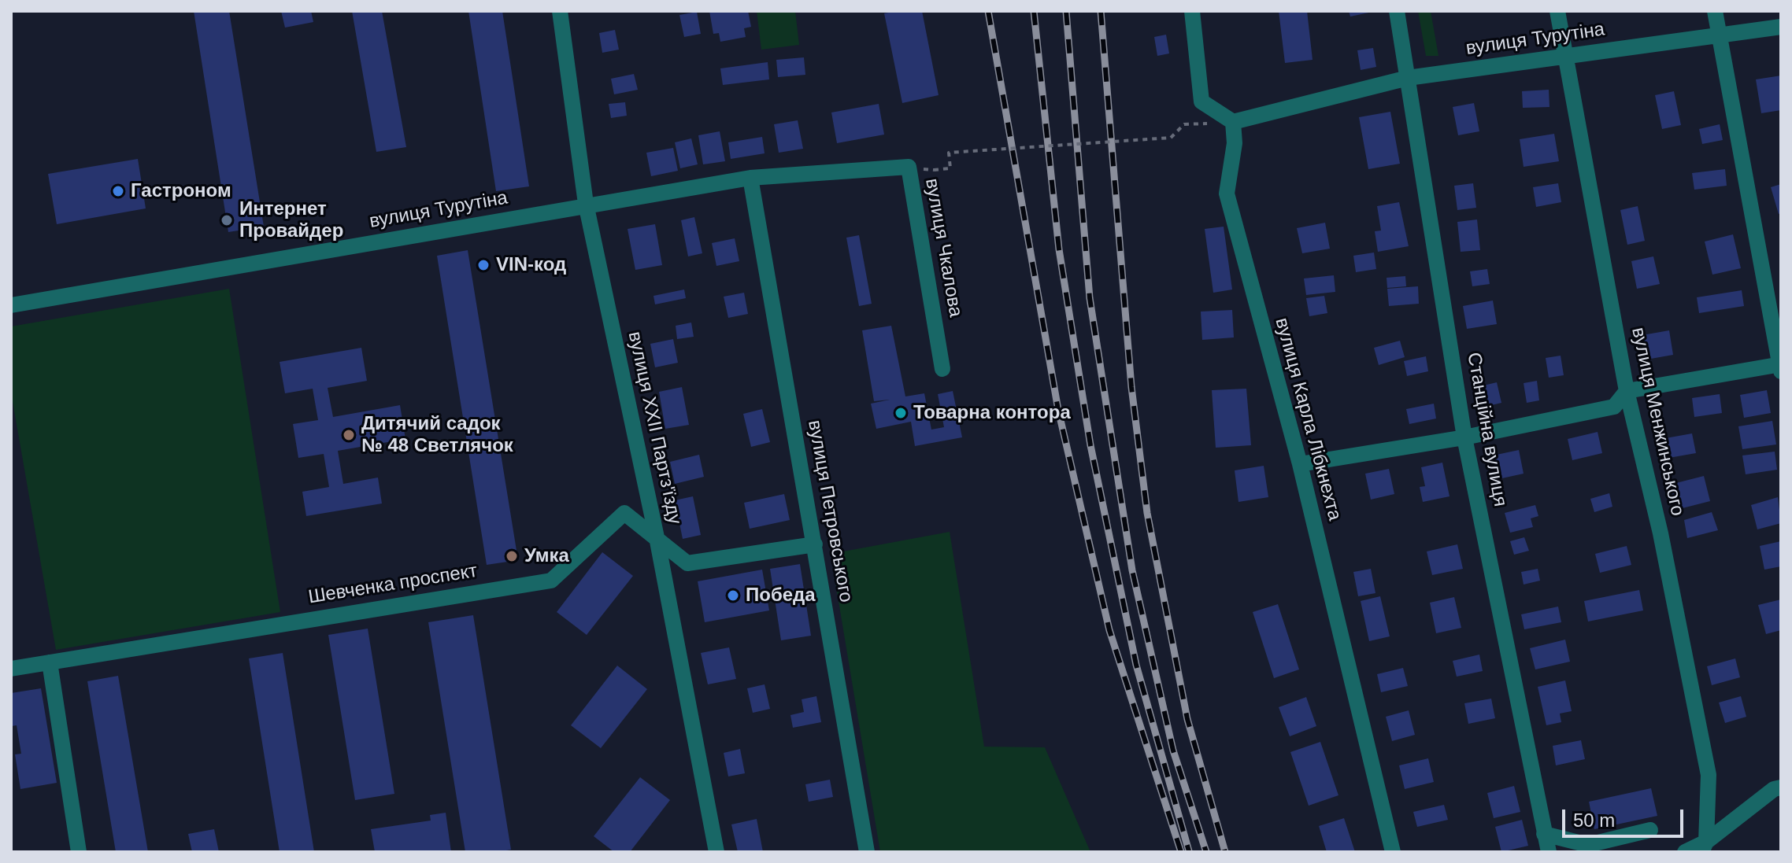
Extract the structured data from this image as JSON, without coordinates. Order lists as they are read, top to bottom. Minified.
{"streets":{"street":["вулиця Турутіна","вулиця Чкалова","вулиця Карла Лібкнехта","вулиця Менжинського","вулиця XXII Партз'їзду","Станційна вулиця","вулиця Петровського","Шевченка проспект"]},"crossings":[["вулиця Турутіна","вулиця Чкалова"],["вулиця Турутіна","вулиця Карла Лібкнехта"],["вулиця Турутіна","вулиця Менжинського"],["вулиця Турутіна","вулиця XXII Партз'їзду"],["вулиця Турутіна","Станційна вулиця"],["вулиця Турутіна","вулиця Петровського"],["вулиця XXII Партз'їзду","Шевченка проспект"],["вулиця Петровського","Шевченка проспект"]],"places":["Гастроном","Интернет Провайдер","VIN-код","Товарна контора","Дитячий садок № 48 Светлячок","Умка","Победа"],"scale_bar":"50 m"}
